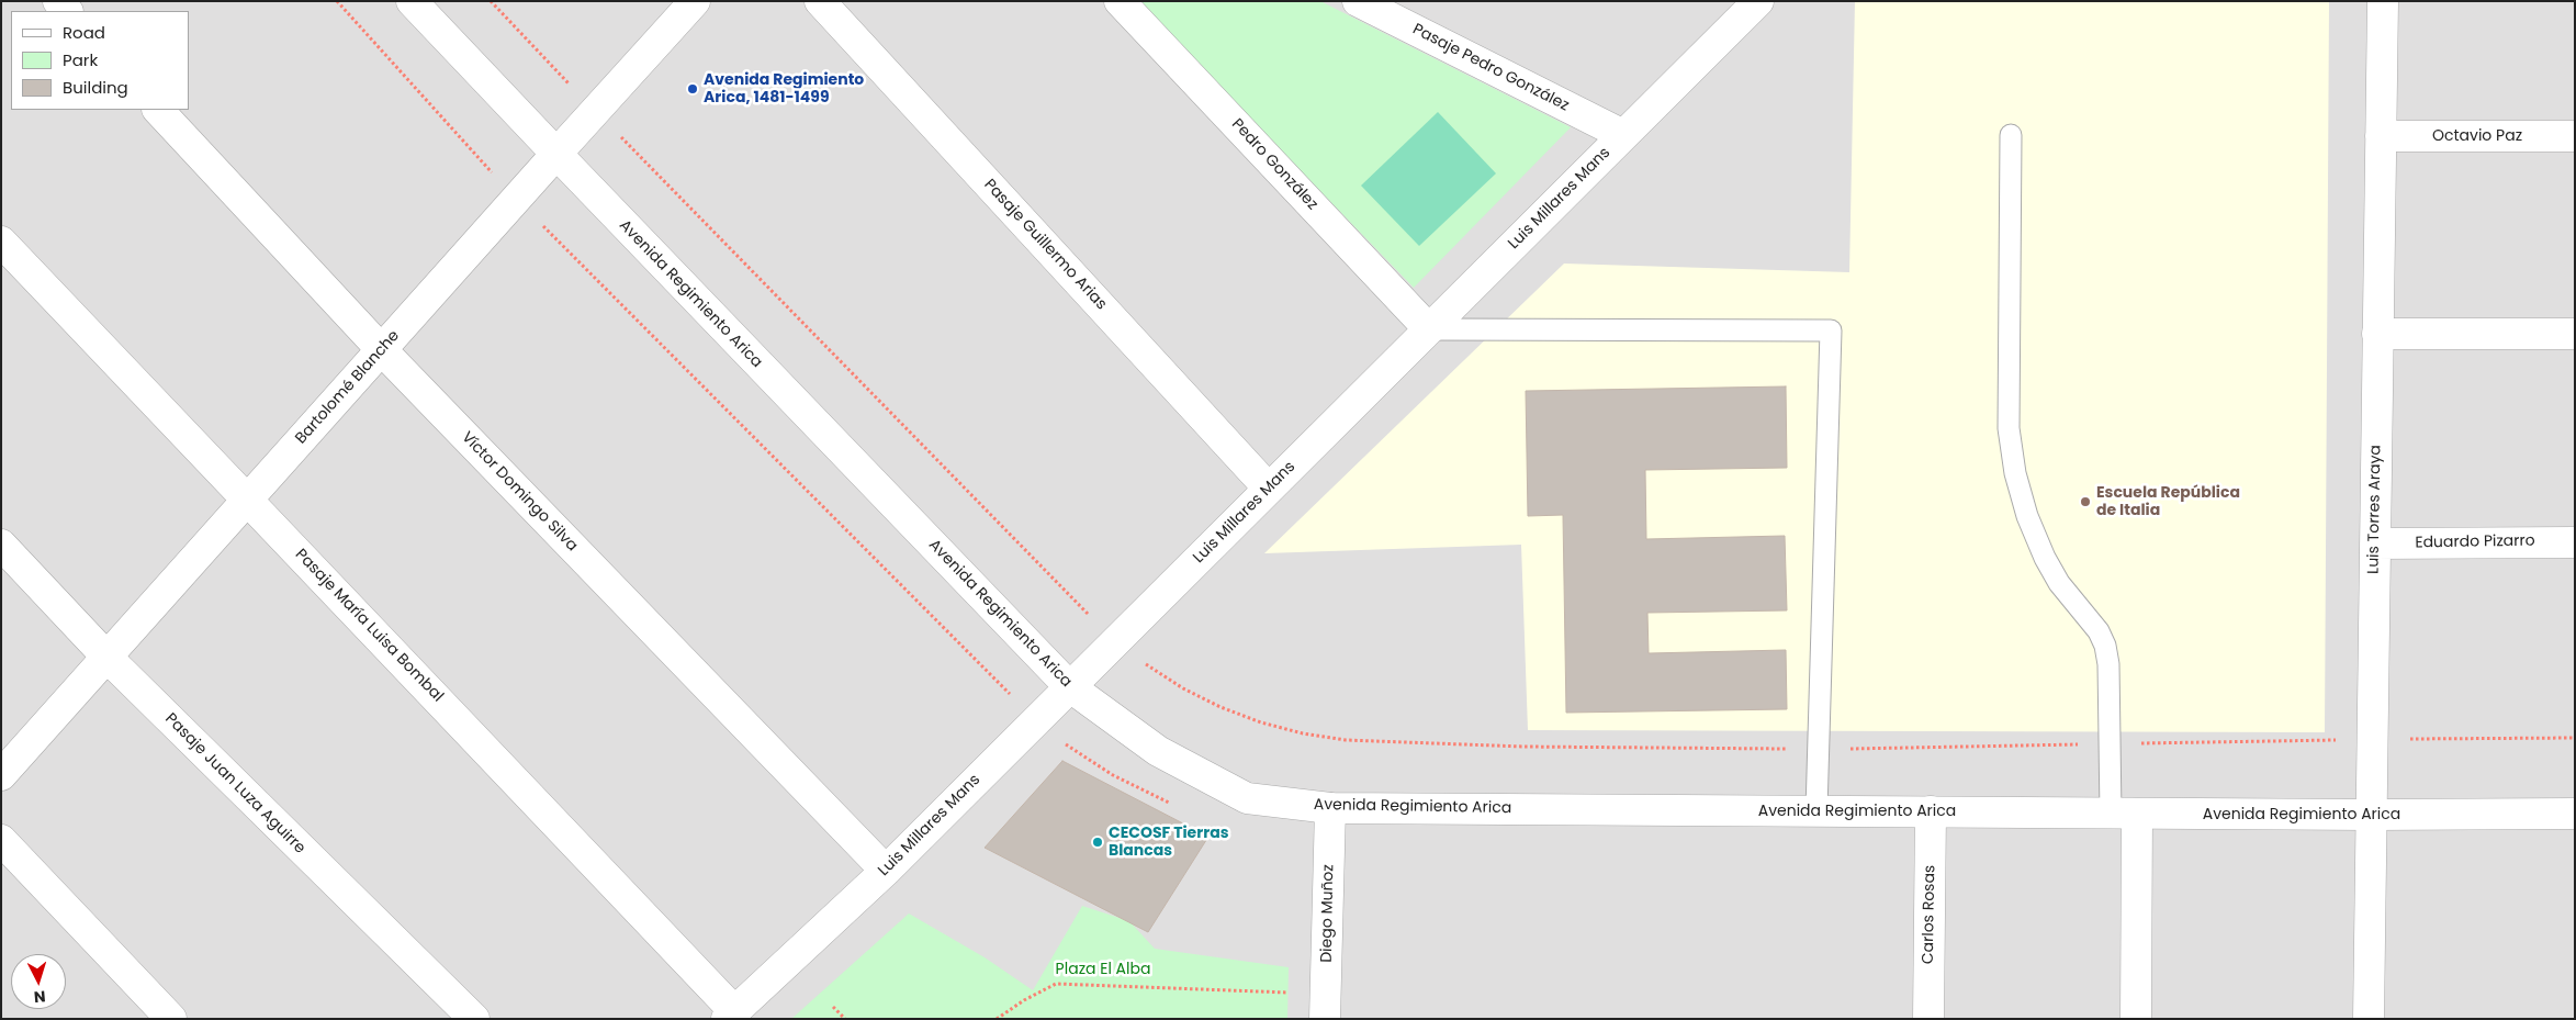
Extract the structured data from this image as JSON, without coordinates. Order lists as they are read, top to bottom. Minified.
{"streets":{"street":["Pasaje Pedro González","Octavio Paz","Pedro González","Luis Millares Mans","Pasaje Guillermo Arias","Avenida Regimiento Arica","Bartolomé Blanche","Víctor Domingo Silva","Luis Torres Araya","Eduardo Pizarro","Pasaje María Luisa Bombal","Pasaje Juan Luza Aguirre","Diego Muñoz","Carlos Rosas"]},"crossings":[["Pasaje Pedro González","Luis Millares Mans"],["Octavio Paz","Luis Torres Araya"],["Pedro González","Luis Millares Mans"],["Luis Millares Mans","Pasaje Guillermo Arias"],["Luis Millares Mans","Avenida Regimiento Arica"],["Luis Millares Mans","Víctor Domingo Silva"],["Luis Millares Mans","Pasaje María Luisa Bombal"],["Avenida Regimiento Arica","Bartolomé Blanche"],["Avenida Regimiento Arica","Luis Torres Araya"],["Avenida Regimiento Arica","Diego Muñoz"],["Avenida Regimiento Arica","Carlos Rosas"],["Bartolomé Blanche","Víctor Domingo Silva"],["Bartolomé Blanche","Pasaje María Luisa Bombal"],["Bartolomé Blanche","Pasaje Juan Luza Aguirre"],["Luis Torres Araya","Eduardo Pizarro"]],"parks":["Plaza El Alba"],"places":["Avenida Regimiento Arica, 1481-1499","Escuela República de Italia","CECOSF Tierras Blancas"],"legend":["Road","Park","Building"],"north":"bottom"}
